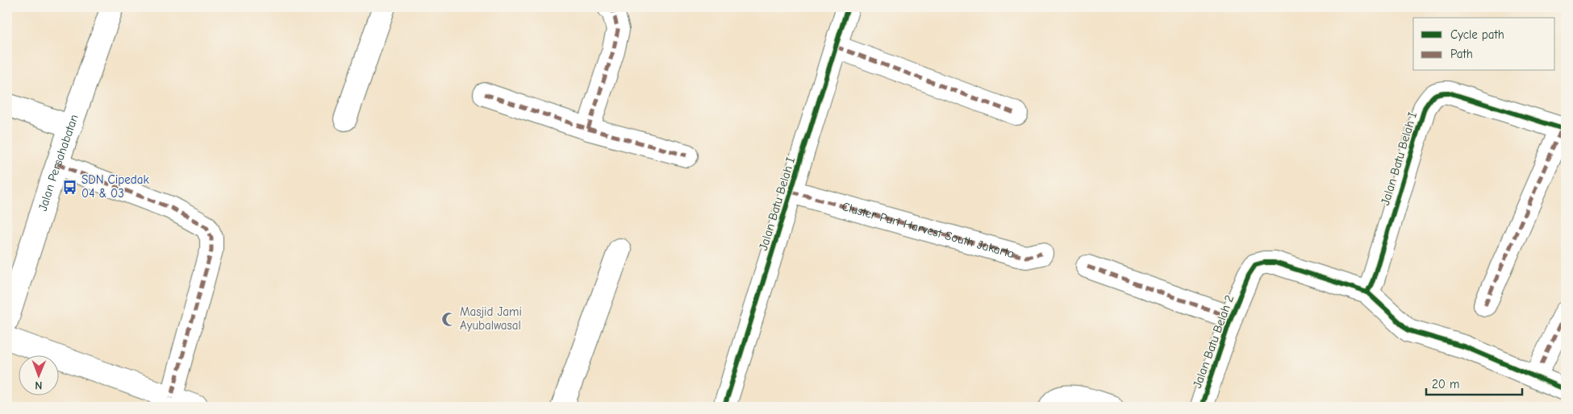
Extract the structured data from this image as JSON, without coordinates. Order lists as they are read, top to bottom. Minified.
{"streets":{"street":["Jalan Batu Belah I","Jalan Persahabatan","Cluster Puri Harvest South Jakarta","Jalan Batu Belah 2"]},"crossings":[["Jalan Batu Belah I","Cluster Puri Harvest South Jakarta"],["Jalan Batu Belah I","Jalan Batu Belah 2"]],"places":{"bus stop":["SDN Cipedak 04 & 03"],"mosque":["Masjid Jami Ayubalwasal"]},"legend":["Cycle path","Path"],"scale_bar":"20 m","north":"bottom"}
